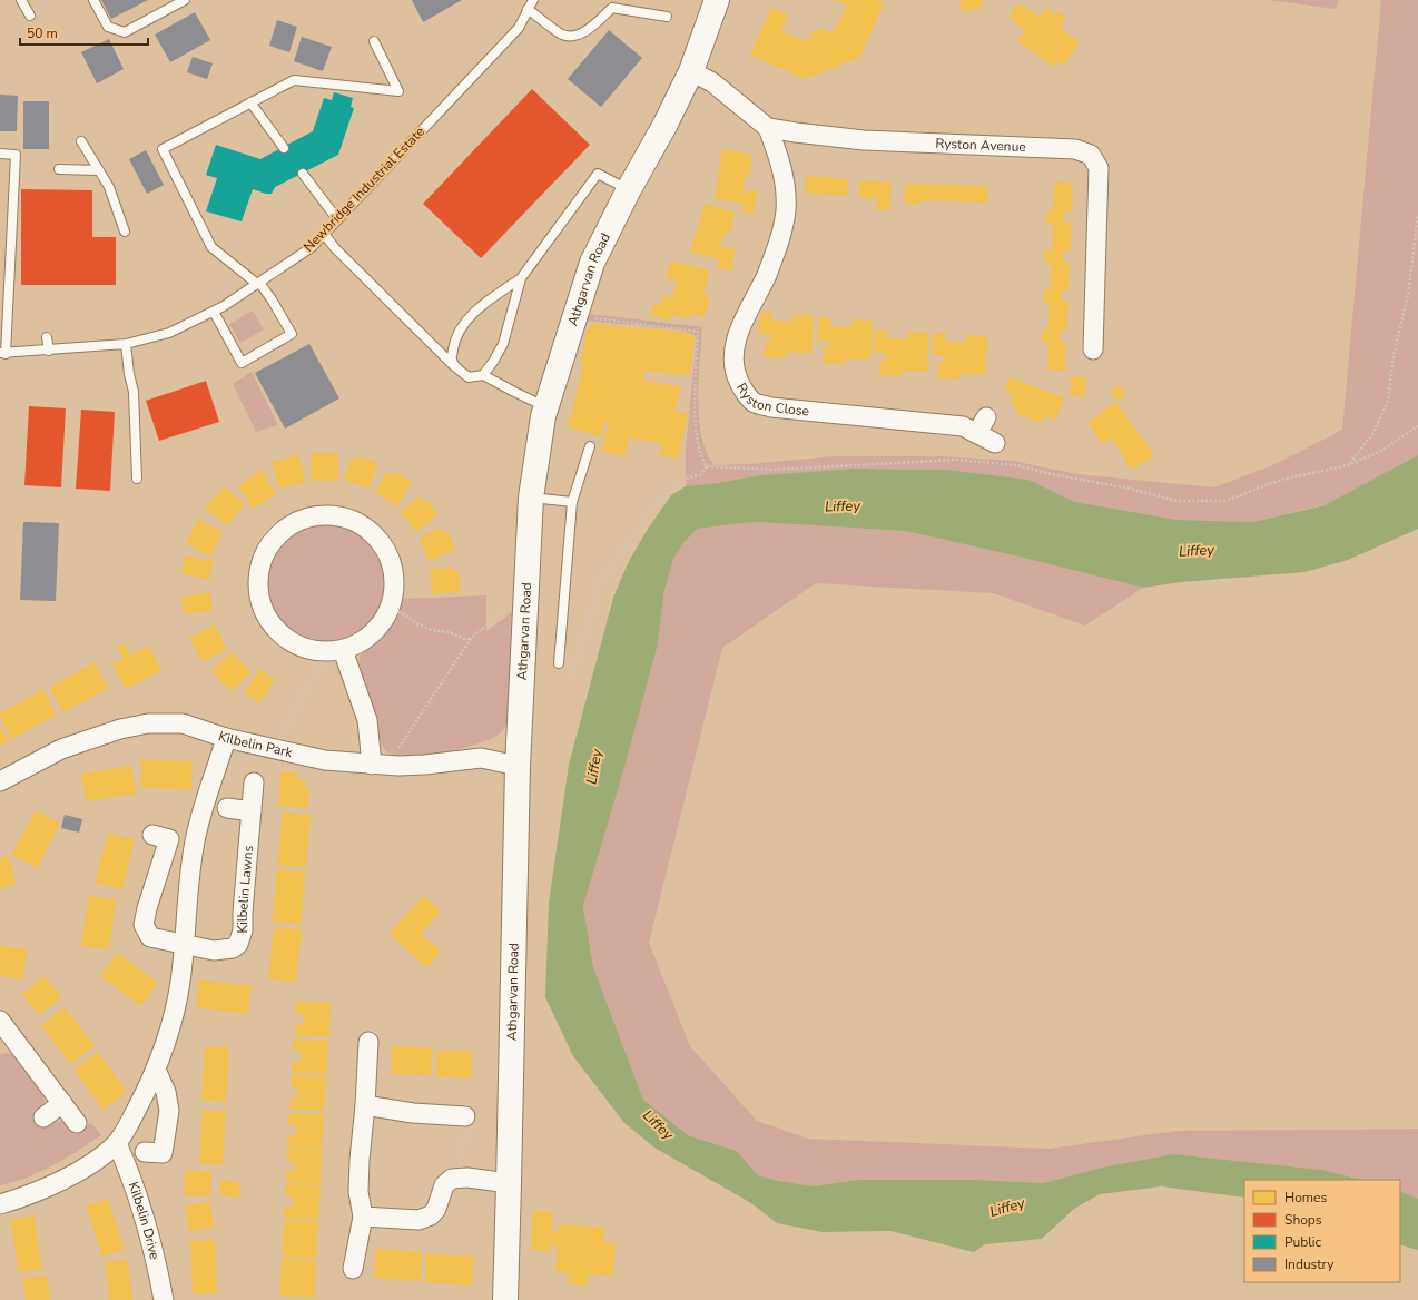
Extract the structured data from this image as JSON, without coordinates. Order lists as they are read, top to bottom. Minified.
{"streets":{"main road":["Athgarvan Road"],"street":["Ryston Avenue","Ryston Close","Kilbelin Park","Kilbelin Lawns","Kilbelin Drive"],"lane":["Newbridge Industrial Estate"]},"crossings":[["Ryston Avenue","Ryston Close"],["Athgarvan Road","Kilbelin Park"]],"water":["Liffey"],"legend":["Homes","Shops","Public","Industry"],"scale_bar":"50 m"}
